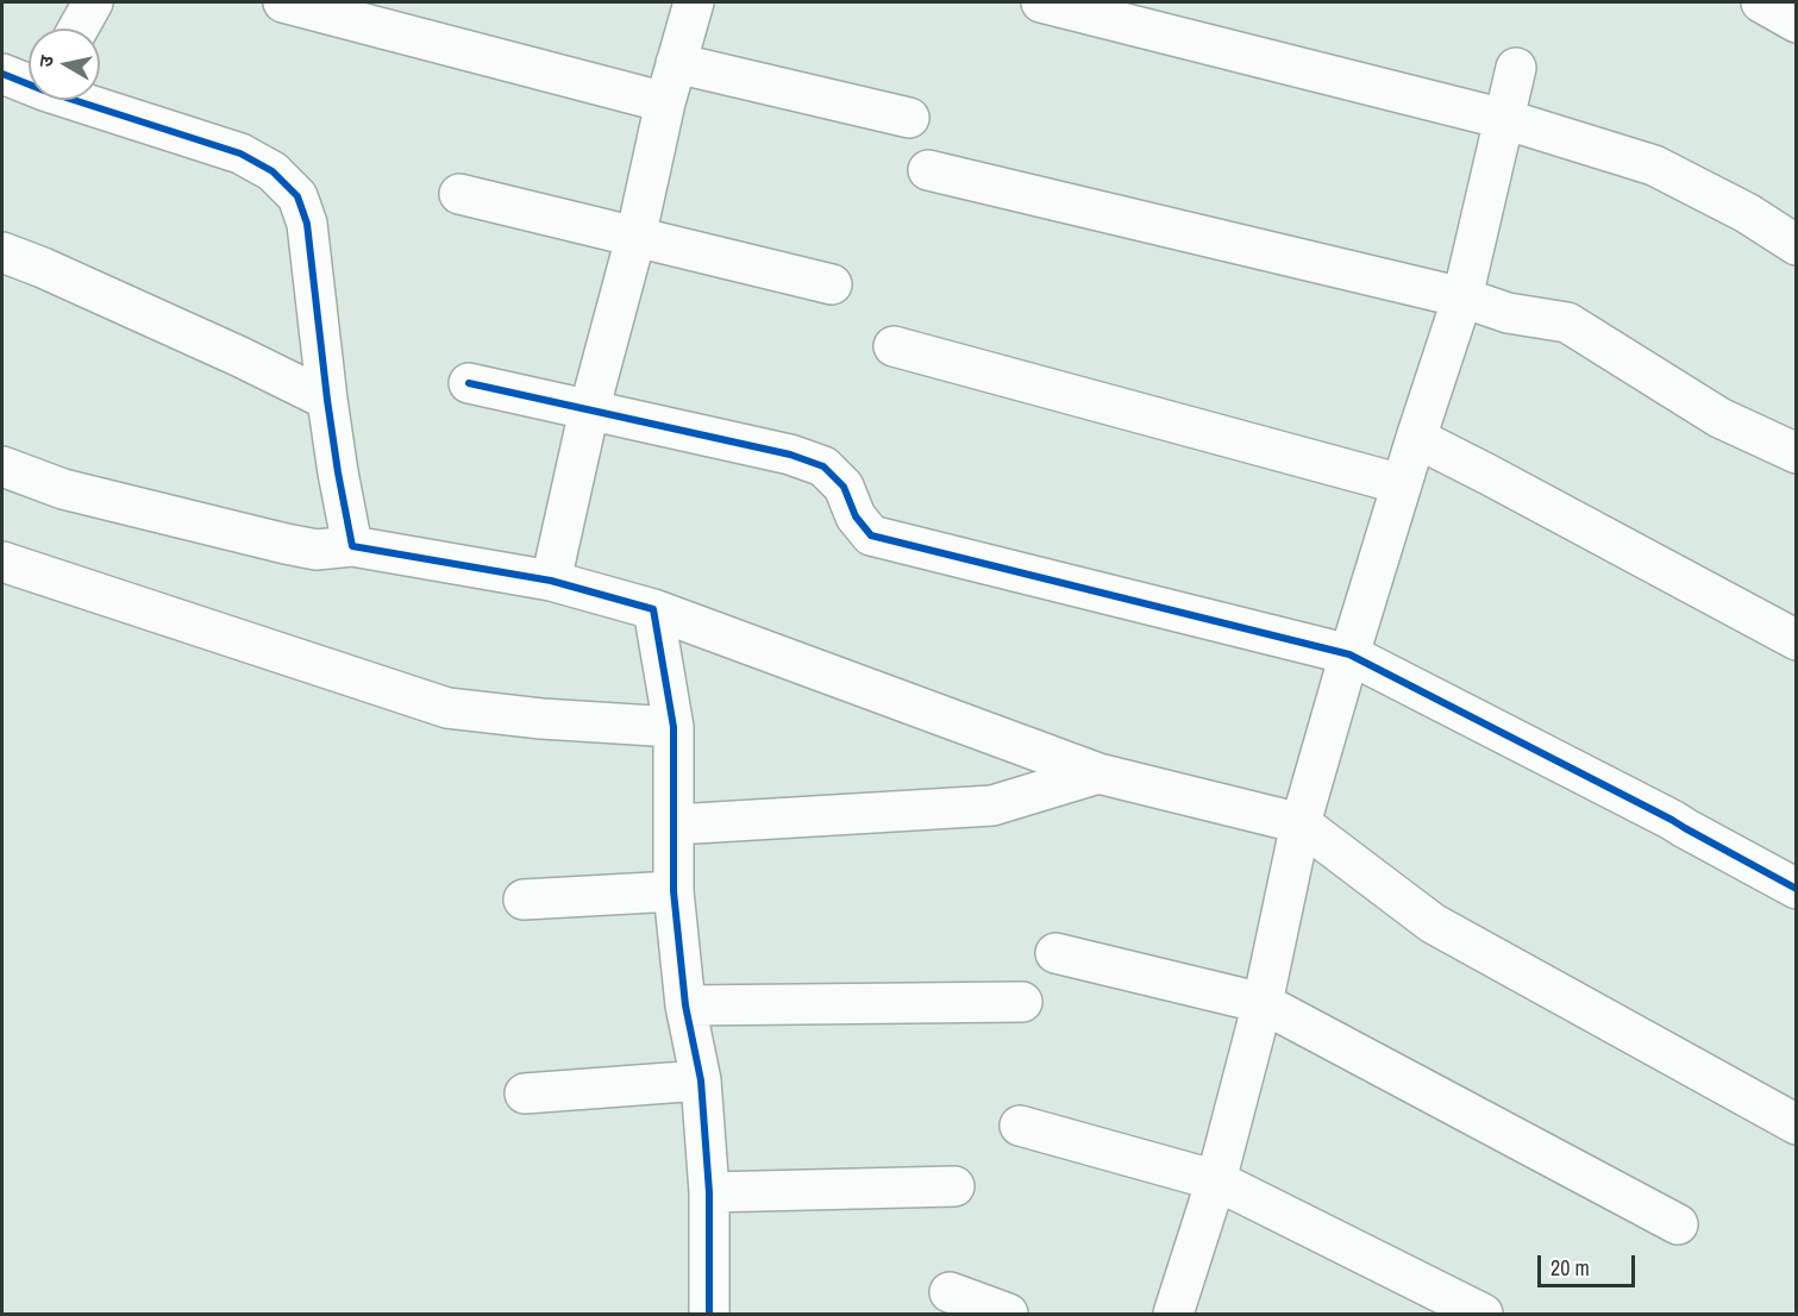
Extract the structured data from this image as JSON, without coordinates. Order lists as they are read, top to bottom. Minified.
{"scale_bar":"20 m","north":"left"}
